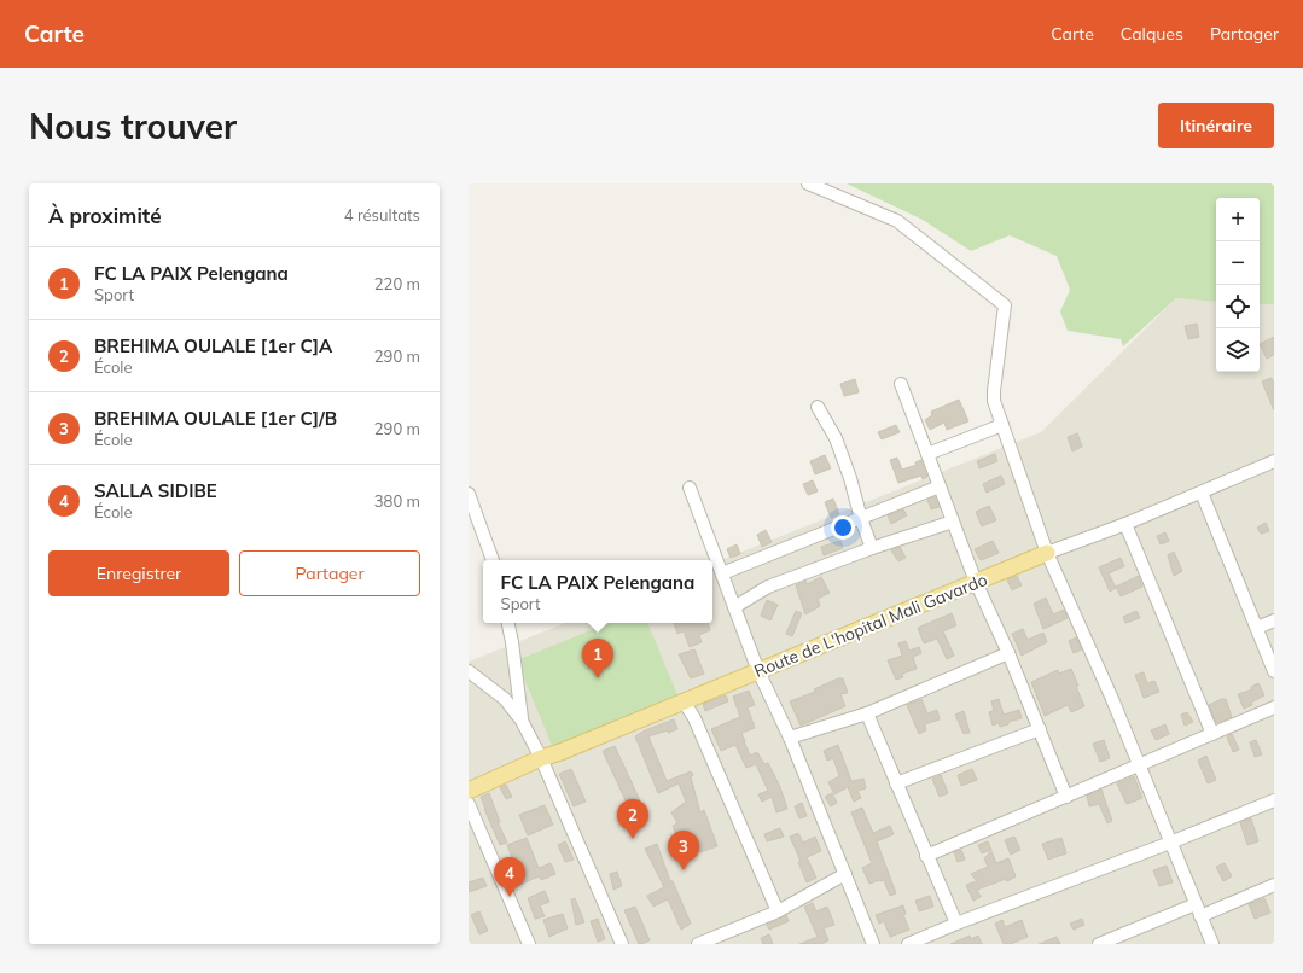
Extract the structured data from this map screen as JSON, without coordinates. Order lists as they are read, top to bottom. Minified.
{"streets":{"main road":["Route de L'hopital Mali Gavardo"]},"page":{"header":"Carte","nav":["Carte","Calques","Partager"],"buttons":["Itinéraire",["Enregistrer","Partager"]],"title":"Nous trouver","heading":["À proximité","4 résultats"],"map_buttons":["+","−"],"list":[{"mark":"1","name":"FC LA PAIX Pelengana","note":"Sport","value":"220 m"},{"mark":"2","name":"BREHIMA OULALE [1er C]A","note":"École","value":"290 m"},{"mark":"3","name":"BREHIMA OULALE [1er C]/B","note":"École","value":"290 m"},{"mark":"4","name":"SALLA SIDIBE","note":"École","value":"380 m"}],"popup":["FC LA PAIX Pelengana","Sport"],"pins":["1","2","3","4"]}}
